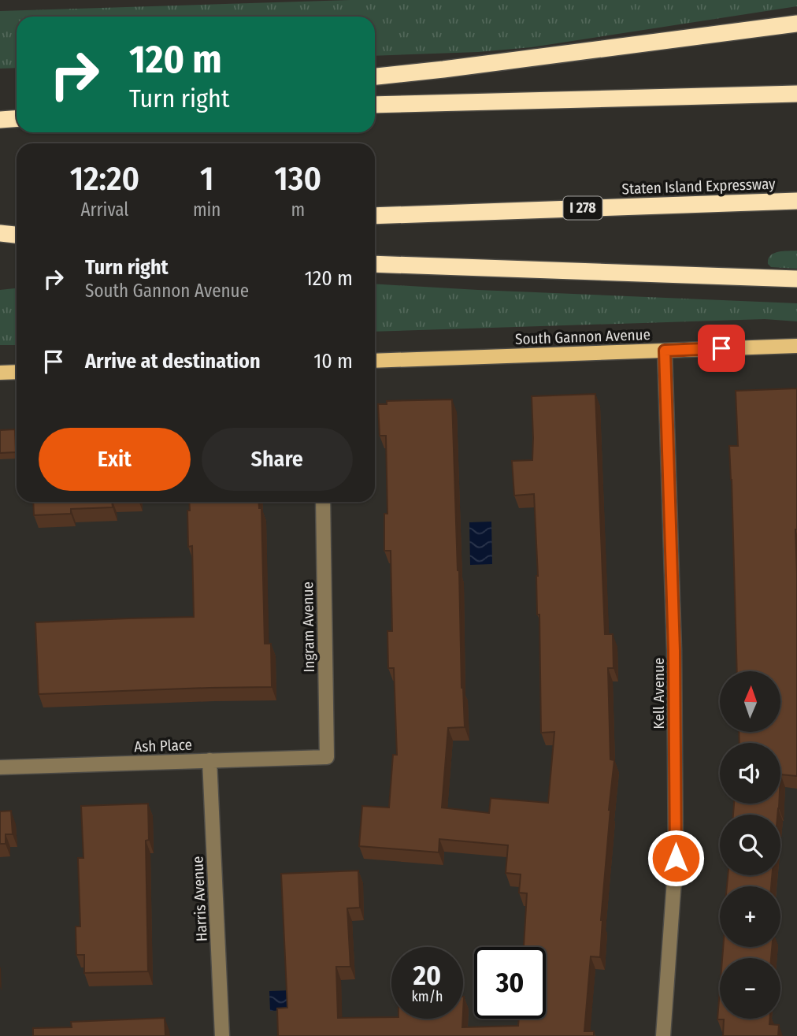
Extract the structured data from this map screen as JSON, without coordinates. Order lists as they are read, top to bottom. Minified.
{"streets":{"highway":["Staten Island Expressway","I 278"],"main road":["South Gannon Avenue"],"street":["Ingram Avenue","Kell Avenue","Ash Place","Harris Avenue"]},"crossings":[["South Gannon Avenue","Kell Avenue"],["Ingram Avenue","Ash Place"],["Ash Place","Harris Avenue"]],"north":"top","page":{"turn":["120 m","Turn right"],"eta":["12:20","Arrival","1","min","130","m"],"list":[{"name":"Turn right","note":"South Gannon Avenue","value":"120 m"},{"name":"Arrive at destination","value":"10 m"}],"buttons":["Exit","Share"],"map_buttons":["+","−"],"speed":"20 km/h","limit":"30"}}
